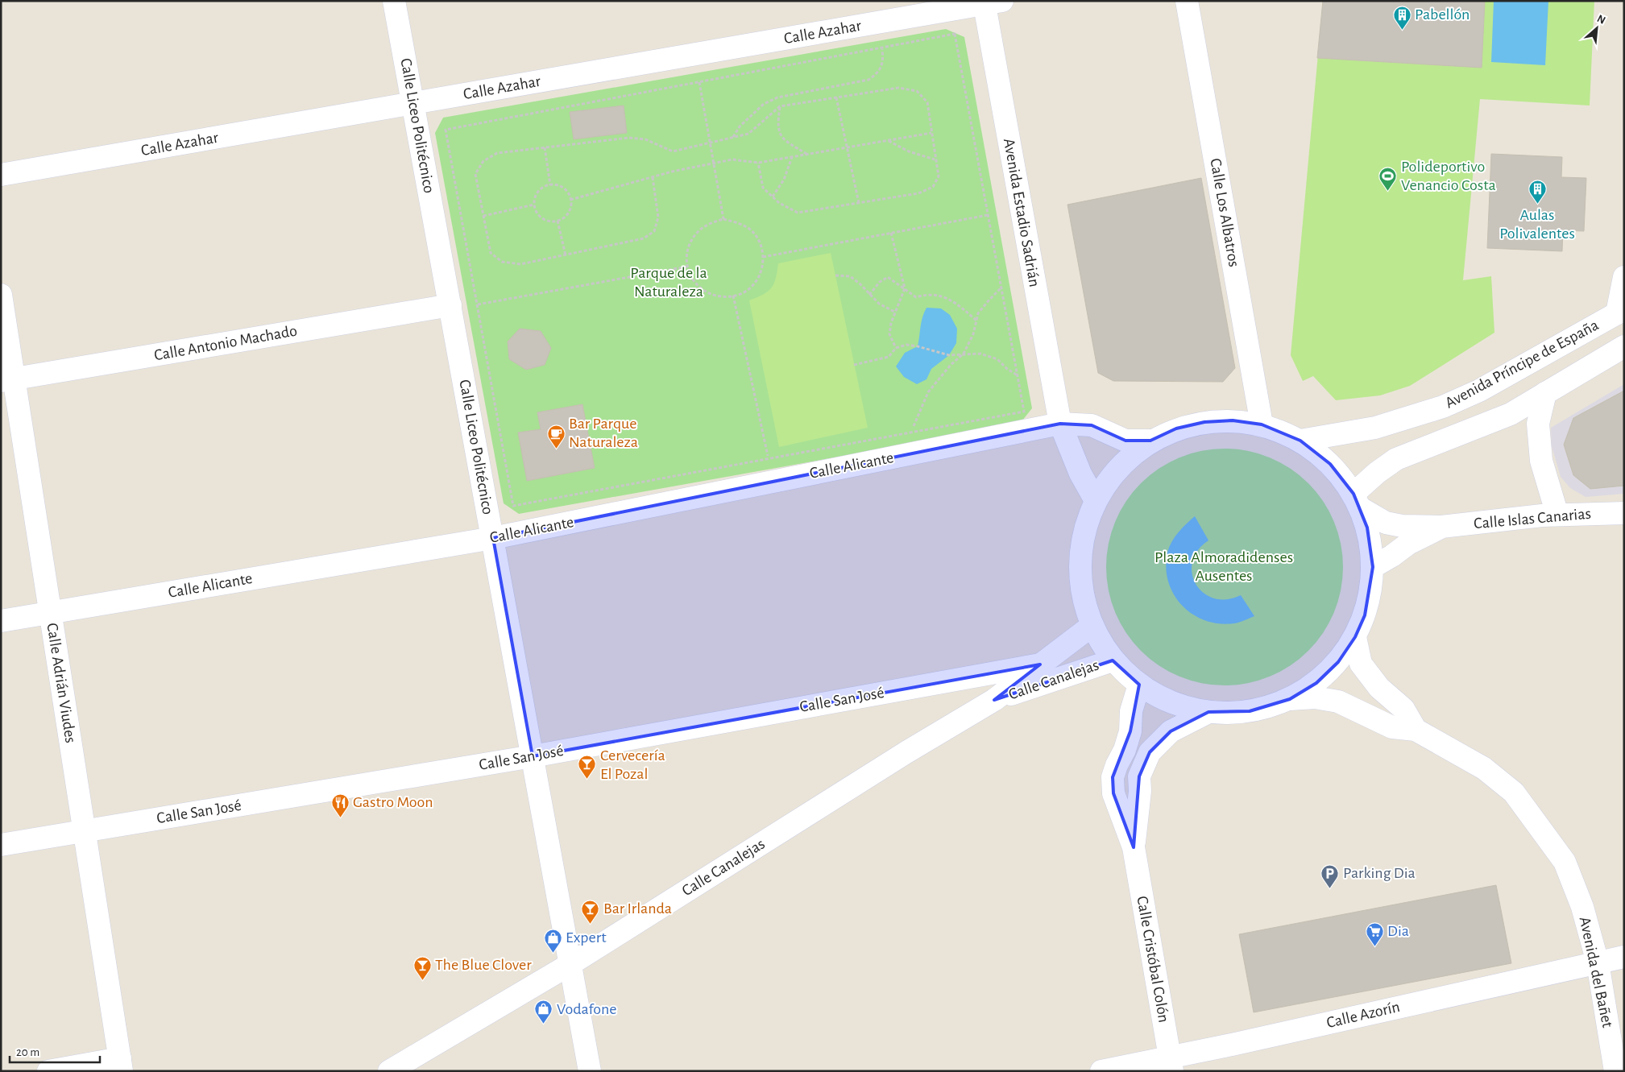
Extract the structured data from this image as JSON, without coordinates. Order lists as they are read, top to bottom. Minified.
{"streets":{"street":["Calle Azahar","Calle Liceo Politécnico","Avenida Estadio Sadrián","Calle Los Albatros","Calle Antonio Machado","Avenida Príncipe de España","Calle Alicante","Calle Islas Canarias","Calle Canalejas","Calle Adrián Viudes","Calle San José","Calle Cristóbal Colón","Avenida del Bañet","Calle Azorín"]},"crossings":[["Calle Azahar","Calle Liceo Politécnico"],["Calle Azahar","Avenida Estadio Sadrián"],["Calle Liceo Politécnico","Calle Antonio Machado"],["Calle Liceo Politécnico","Calle Alicante"],["Calle Liceo Politécnico","Calle Canalejas"],["Calle Liceo Politécnico","Calle San José"],["Avenida Estadio Sadrián","Calle Alicante"],["Calle Antonio Machado","Calle Adrián Viudes"],["Avenida Príncipe de España","Calle Islas Canarias"],["Calle Alicante","Calle Adrián Viudes"],["Calle Canalejas","Calle San José"],["Calle Adrián Viudes","Calle San José"],["Calle Cristóbal Colón","Calle Azorín"],["Avenida del Bañet","Calle Azorín"]],"parks":["Parque de la Naturaleza","Plaza Almoradidenses Ausentes"],"places":{"building":["Pabellón","Aulas Polivalentes"],"sports":["Polideportivo Venancio Costa"],"cafe":["Bar Parque Naturaleza"],"bar":["Cervecería El Pozal","Bar Irlanda","The Blue Clover"],"restaurant":["Gastro Moon"],"parking":["Parking Dia"],"supermarket":["Dia"],"shop":["Expert","Vodafone"]},"scale_bar":"20 m","north":"top right"}
